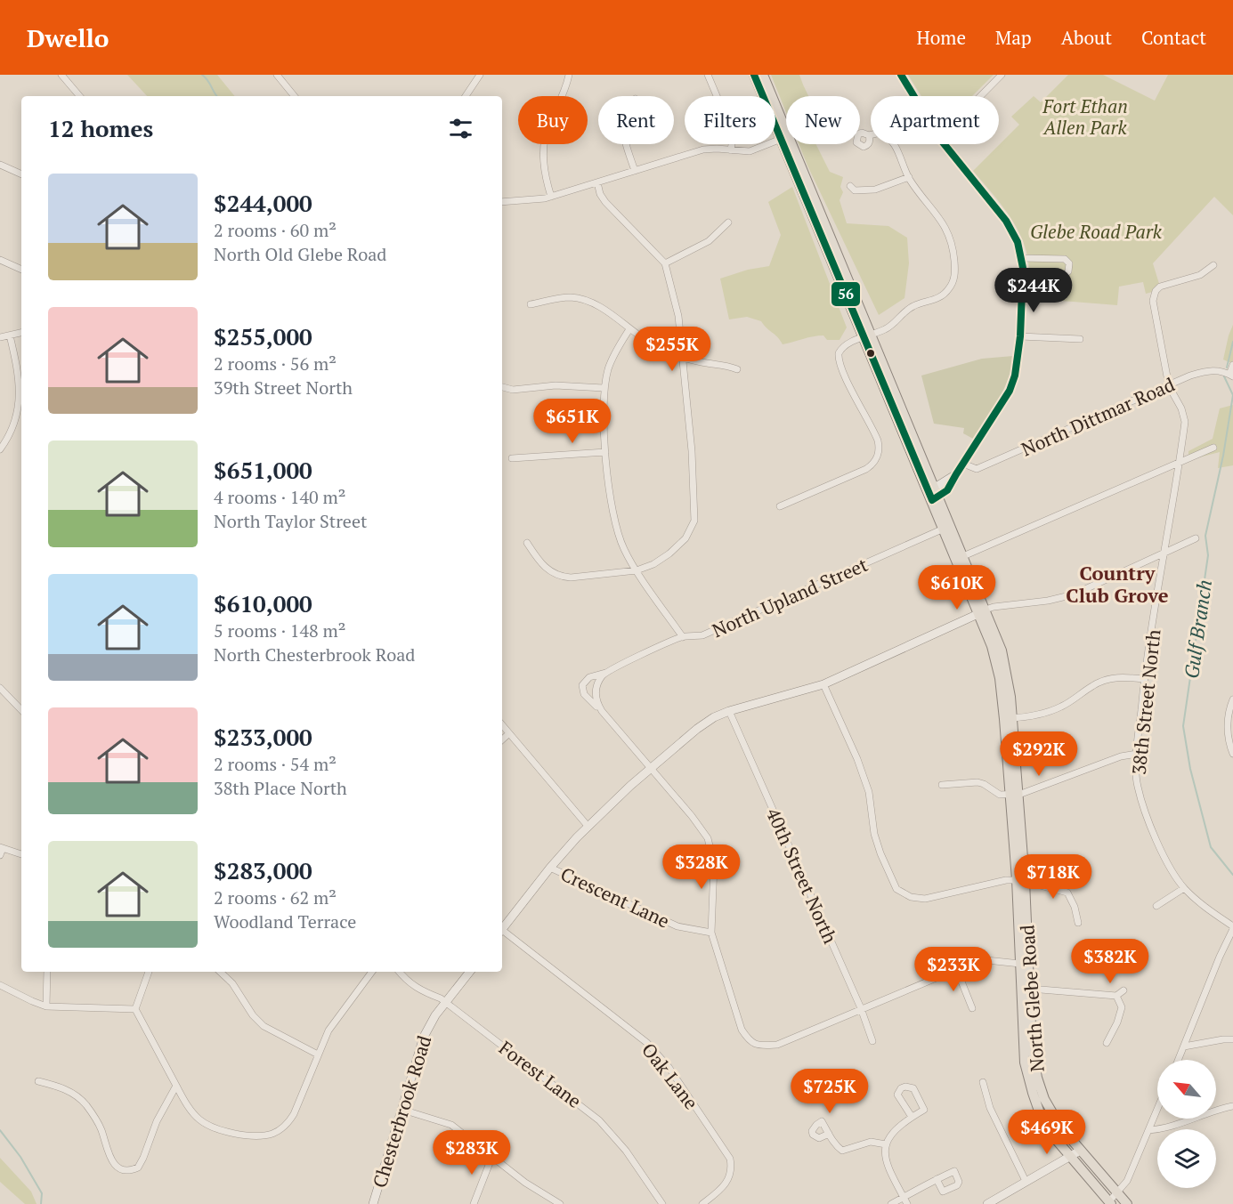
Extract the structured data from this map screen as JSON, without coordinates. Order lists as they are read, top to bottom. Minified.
{"streets":{"main road":["North Glebe Road"],"street":["North Dittmar Road","North Upland Street","38th Street North","40th Street North","Crescent Lane","Forest Lane","Oak Lane","Chesterbrook Road"]},"crossings":[["North Dittmar Road","38th Street North"],["North Upland Street","North Glebe Road"],["Forest Lane","Chesterbrook Road"]],"districts":["Country Club Grove"],"water":["Gulf Branch"],"parks":["Fort Ethan Allen Park","Glebe Road Park"],"lines":["transit line 56"],"north":"top left","page":{"header":"Dwello","nav":["Home","Map","About","Contact"],"chip":["Buy","Rent","Filters","New","Apartment"],"heading":"12 homes","list":[{"name":"$244,000","note":"2 rooms · 60 m² · North Old Glebe Road"},{"name":"$255,000","note":"2 rooms · 56 m² · 39th Street North"},{"name":"$651,000","note":"4 rooms · 140 m² · North Taylor Street"},{"name":"$610,000","note":"5 rooms · 148 m² · North Chesterbrook Road"},{"name":"$233,000","note":"2 rooms · 54 m² · 38th Place North"},{"name":"$283,000","note":"2 rooms · 62 m² · Woodland Terrace"}],"price":["$244K","$255K","$651K","$610K","$292K","$328K","$718K","$382K","$233K","$725K","$469K","$283K"]}}
